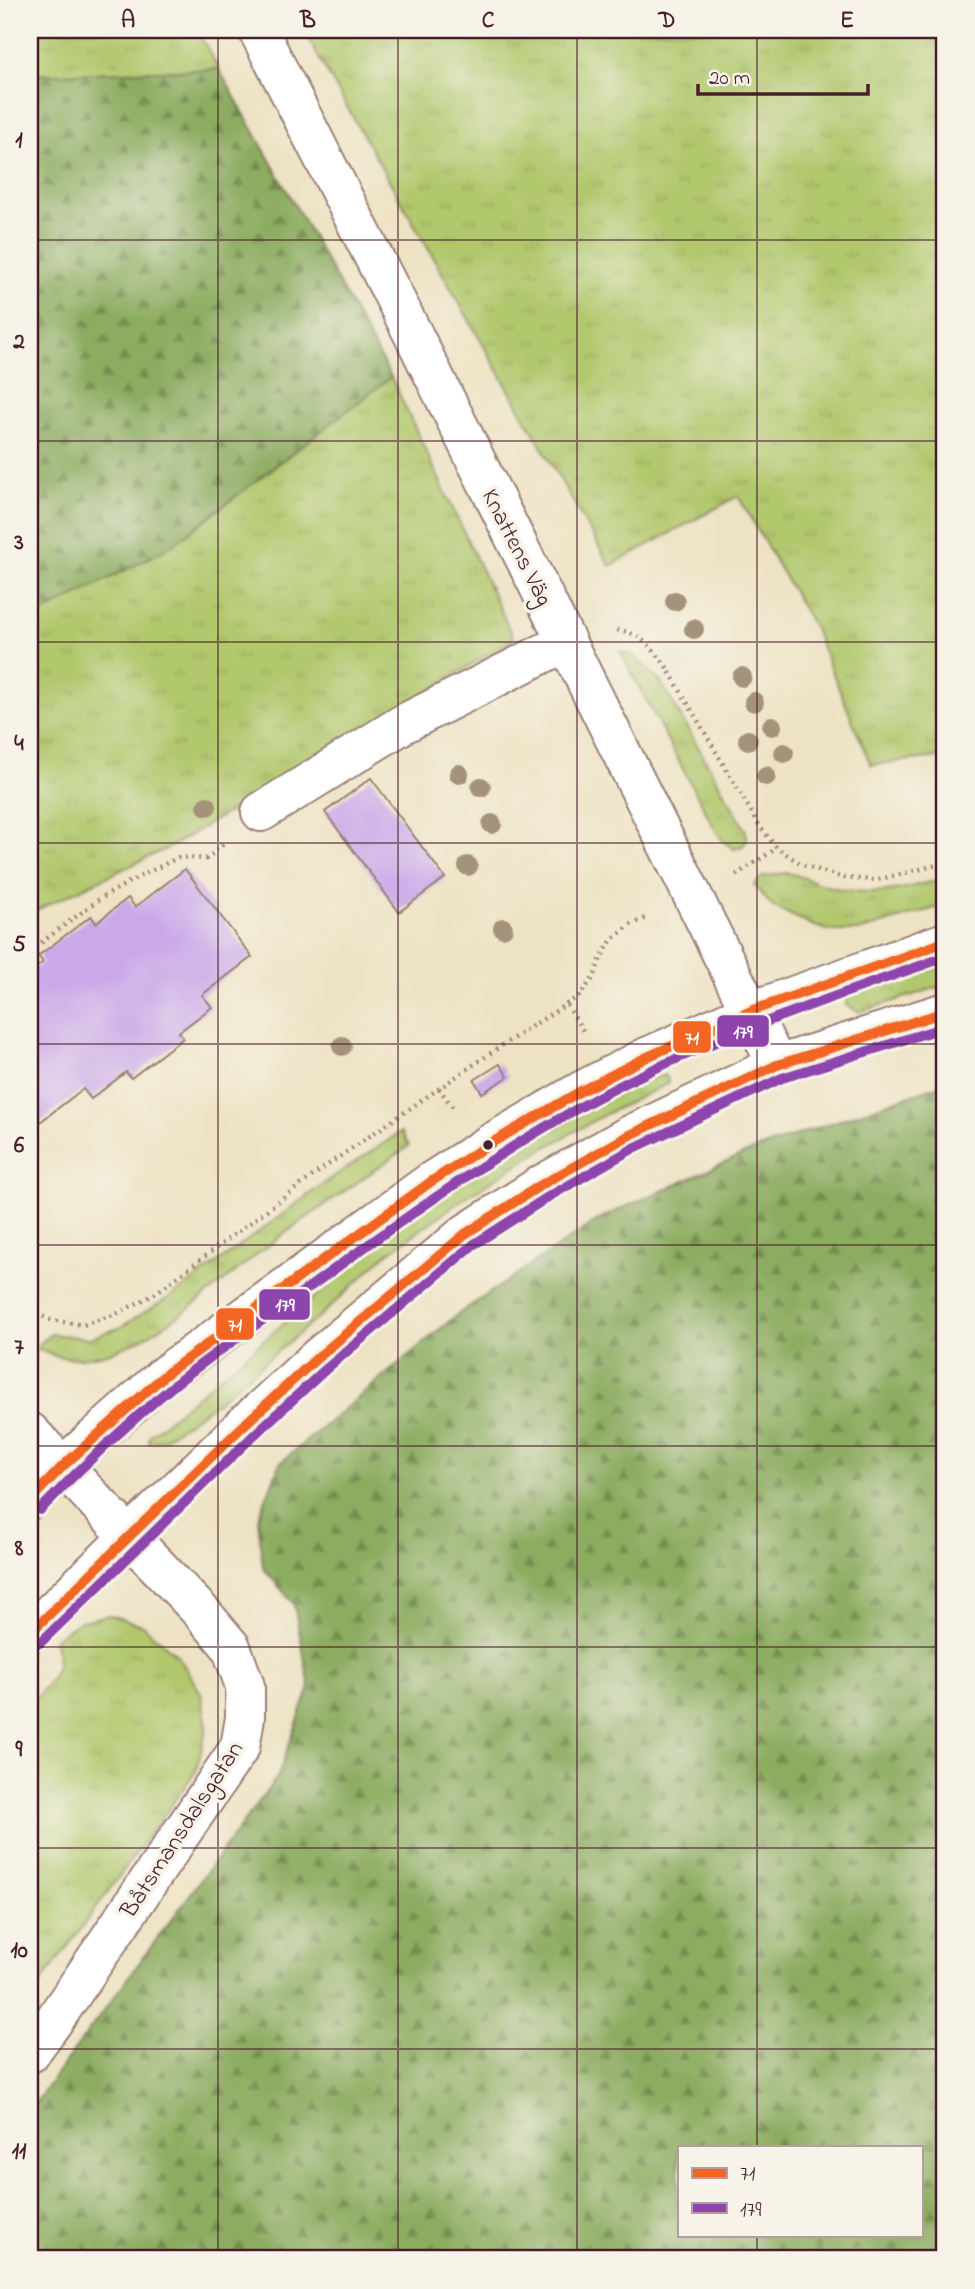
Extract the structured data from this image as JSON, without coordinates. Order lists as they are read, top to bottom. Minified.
{"streets":{"street":["Knattens Väg","Båtsmansdalsgatan"]},"lines":["transit line 71","transit line 179"],"legend":["71","179"],"scale_bar":"20 m","grid":{"columns":["A","B","C","D","E"],"rows":["1","2","3","4","5","6","7","8","9","10","11"]}}
